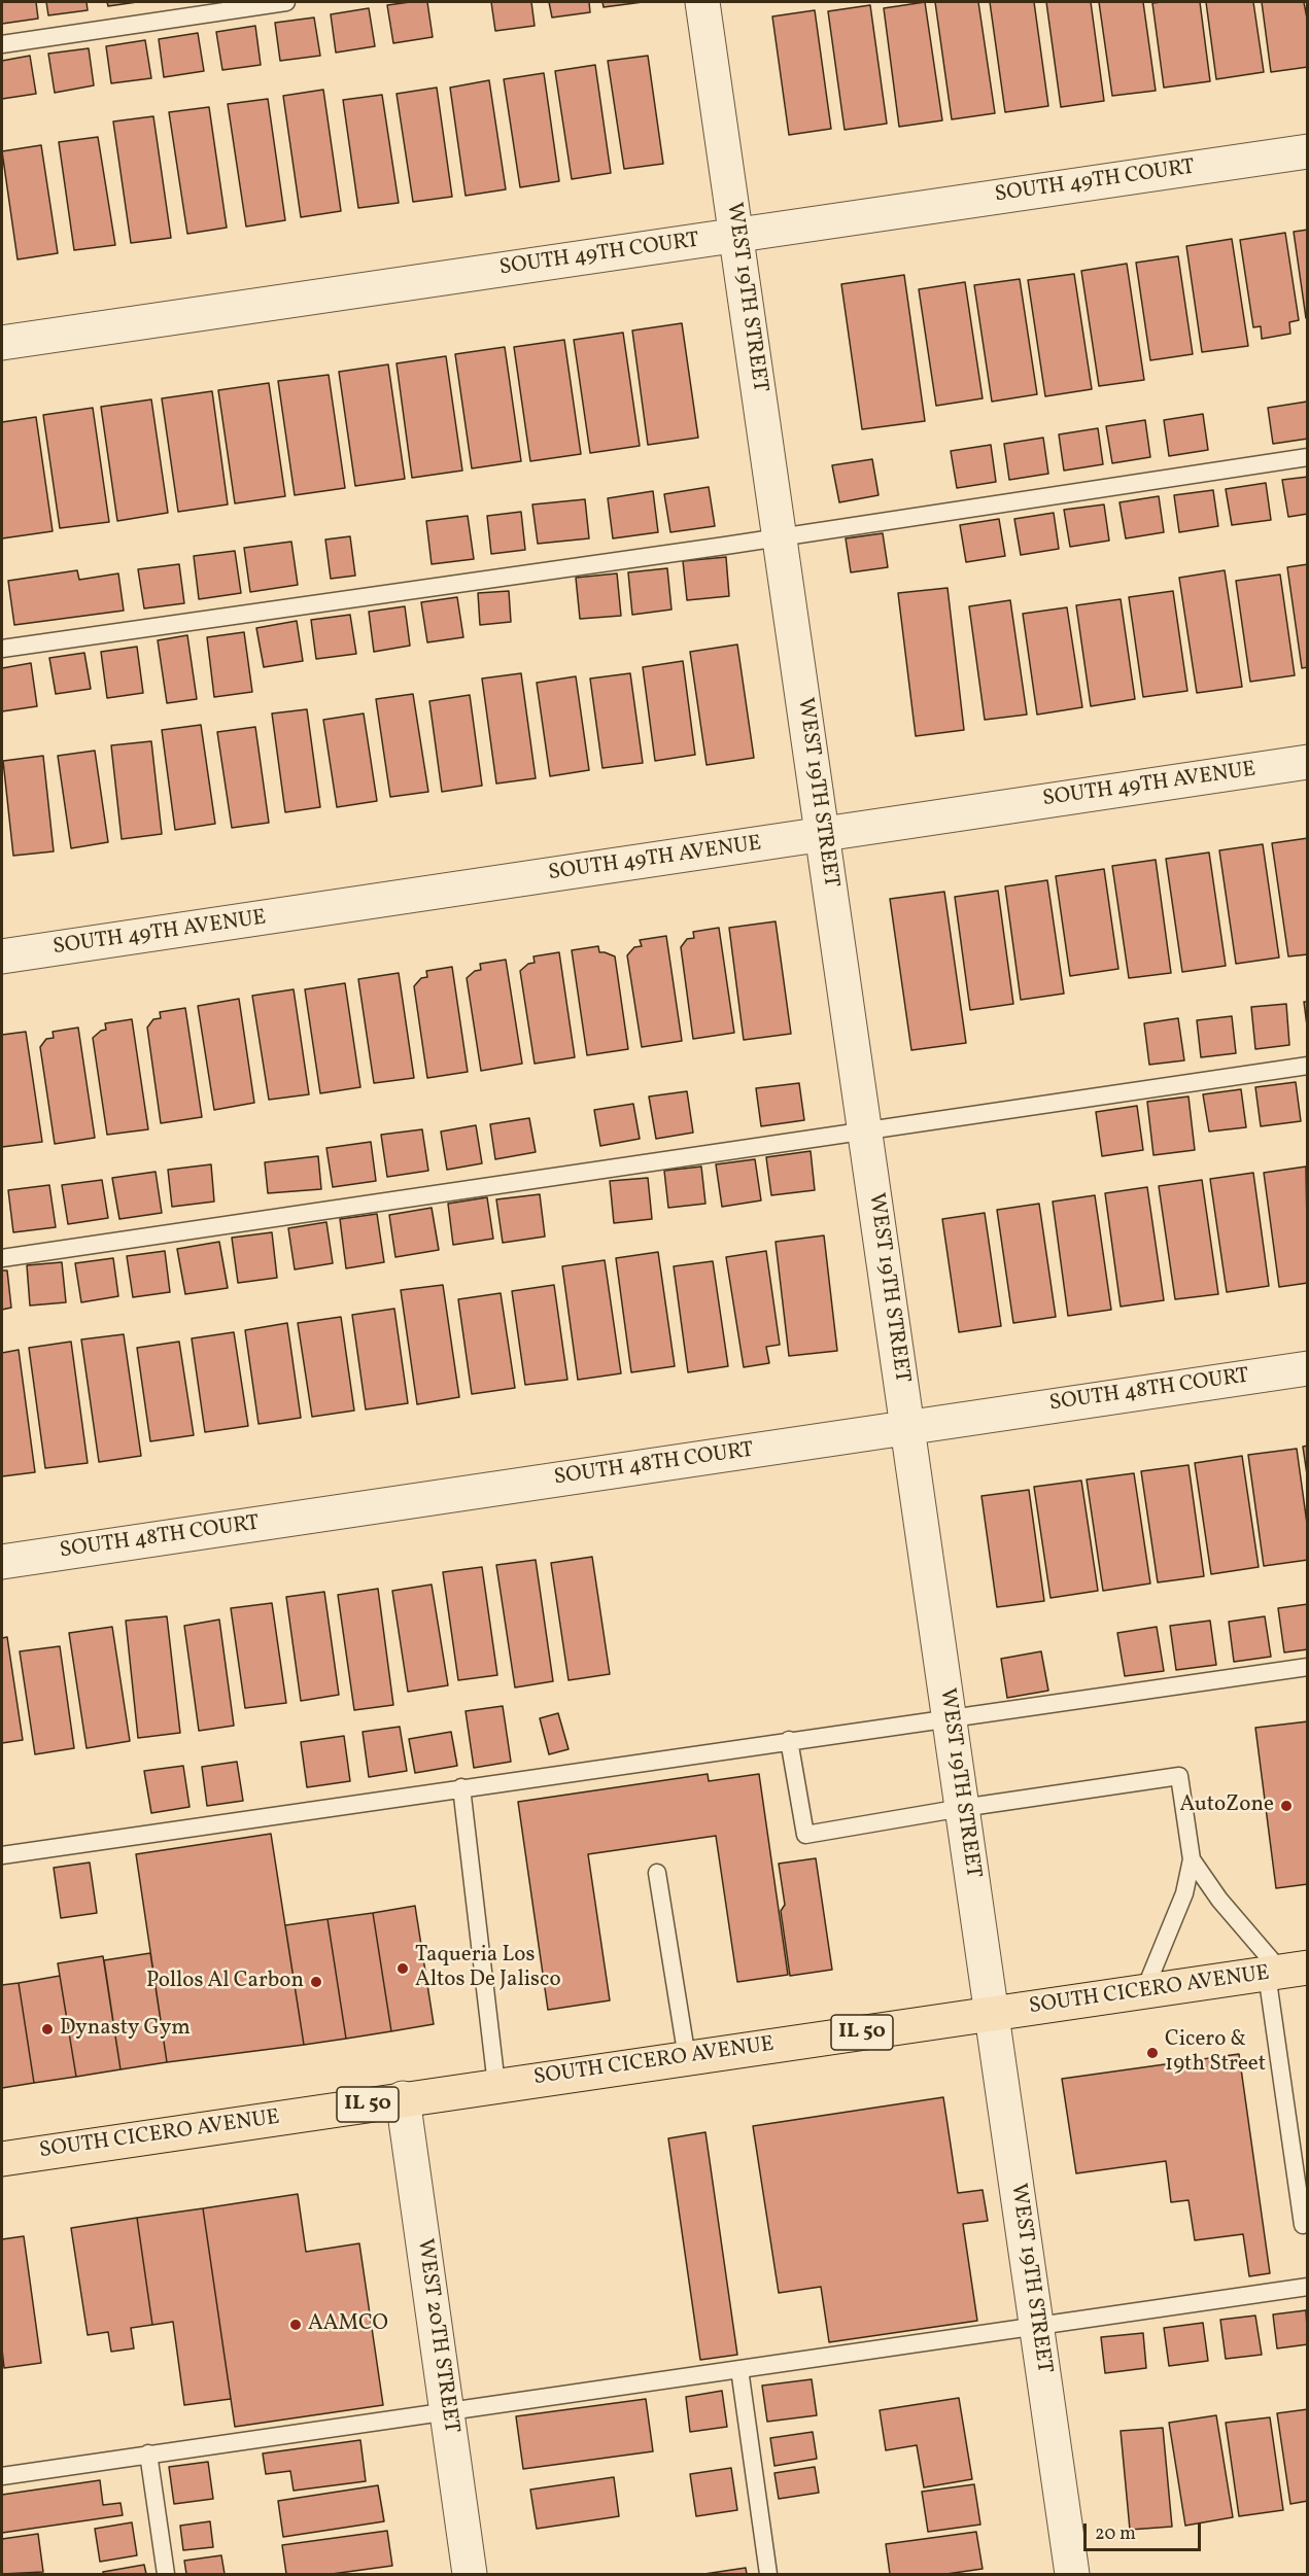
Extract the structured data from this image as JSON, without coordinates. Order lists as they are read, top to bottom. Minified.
{"streets":{"main road":["SOUTH CICERO AVENUE","IL 50"],"street":["SOUTH 49TH COURT","WEST 19TH STREET","SOUTH 49TH AVENUE","SOUTH 48TH COURT","WEST 20TH STREET"]},"crossings":[["SOUTH 49TH COURT","WEST 19TH STREET"],["WEST 19TH STREET","SOUTH 49TH AVENUE"],["WEST 19TH STREET","SOUTH 48TH COURT"],["WEST 19TH STREET","SOUTH CICERO AVENUE"],["SOUTH CICERO AVENUE","WEST 20TH STREET"]],"places":["AutoZone","Taqueria Los Altos De Jalisco","Pollos Al Carbon","Dynasty Gym","Cicero & 19th Street","AAMCO"],"scale_bar":"20 m"}
